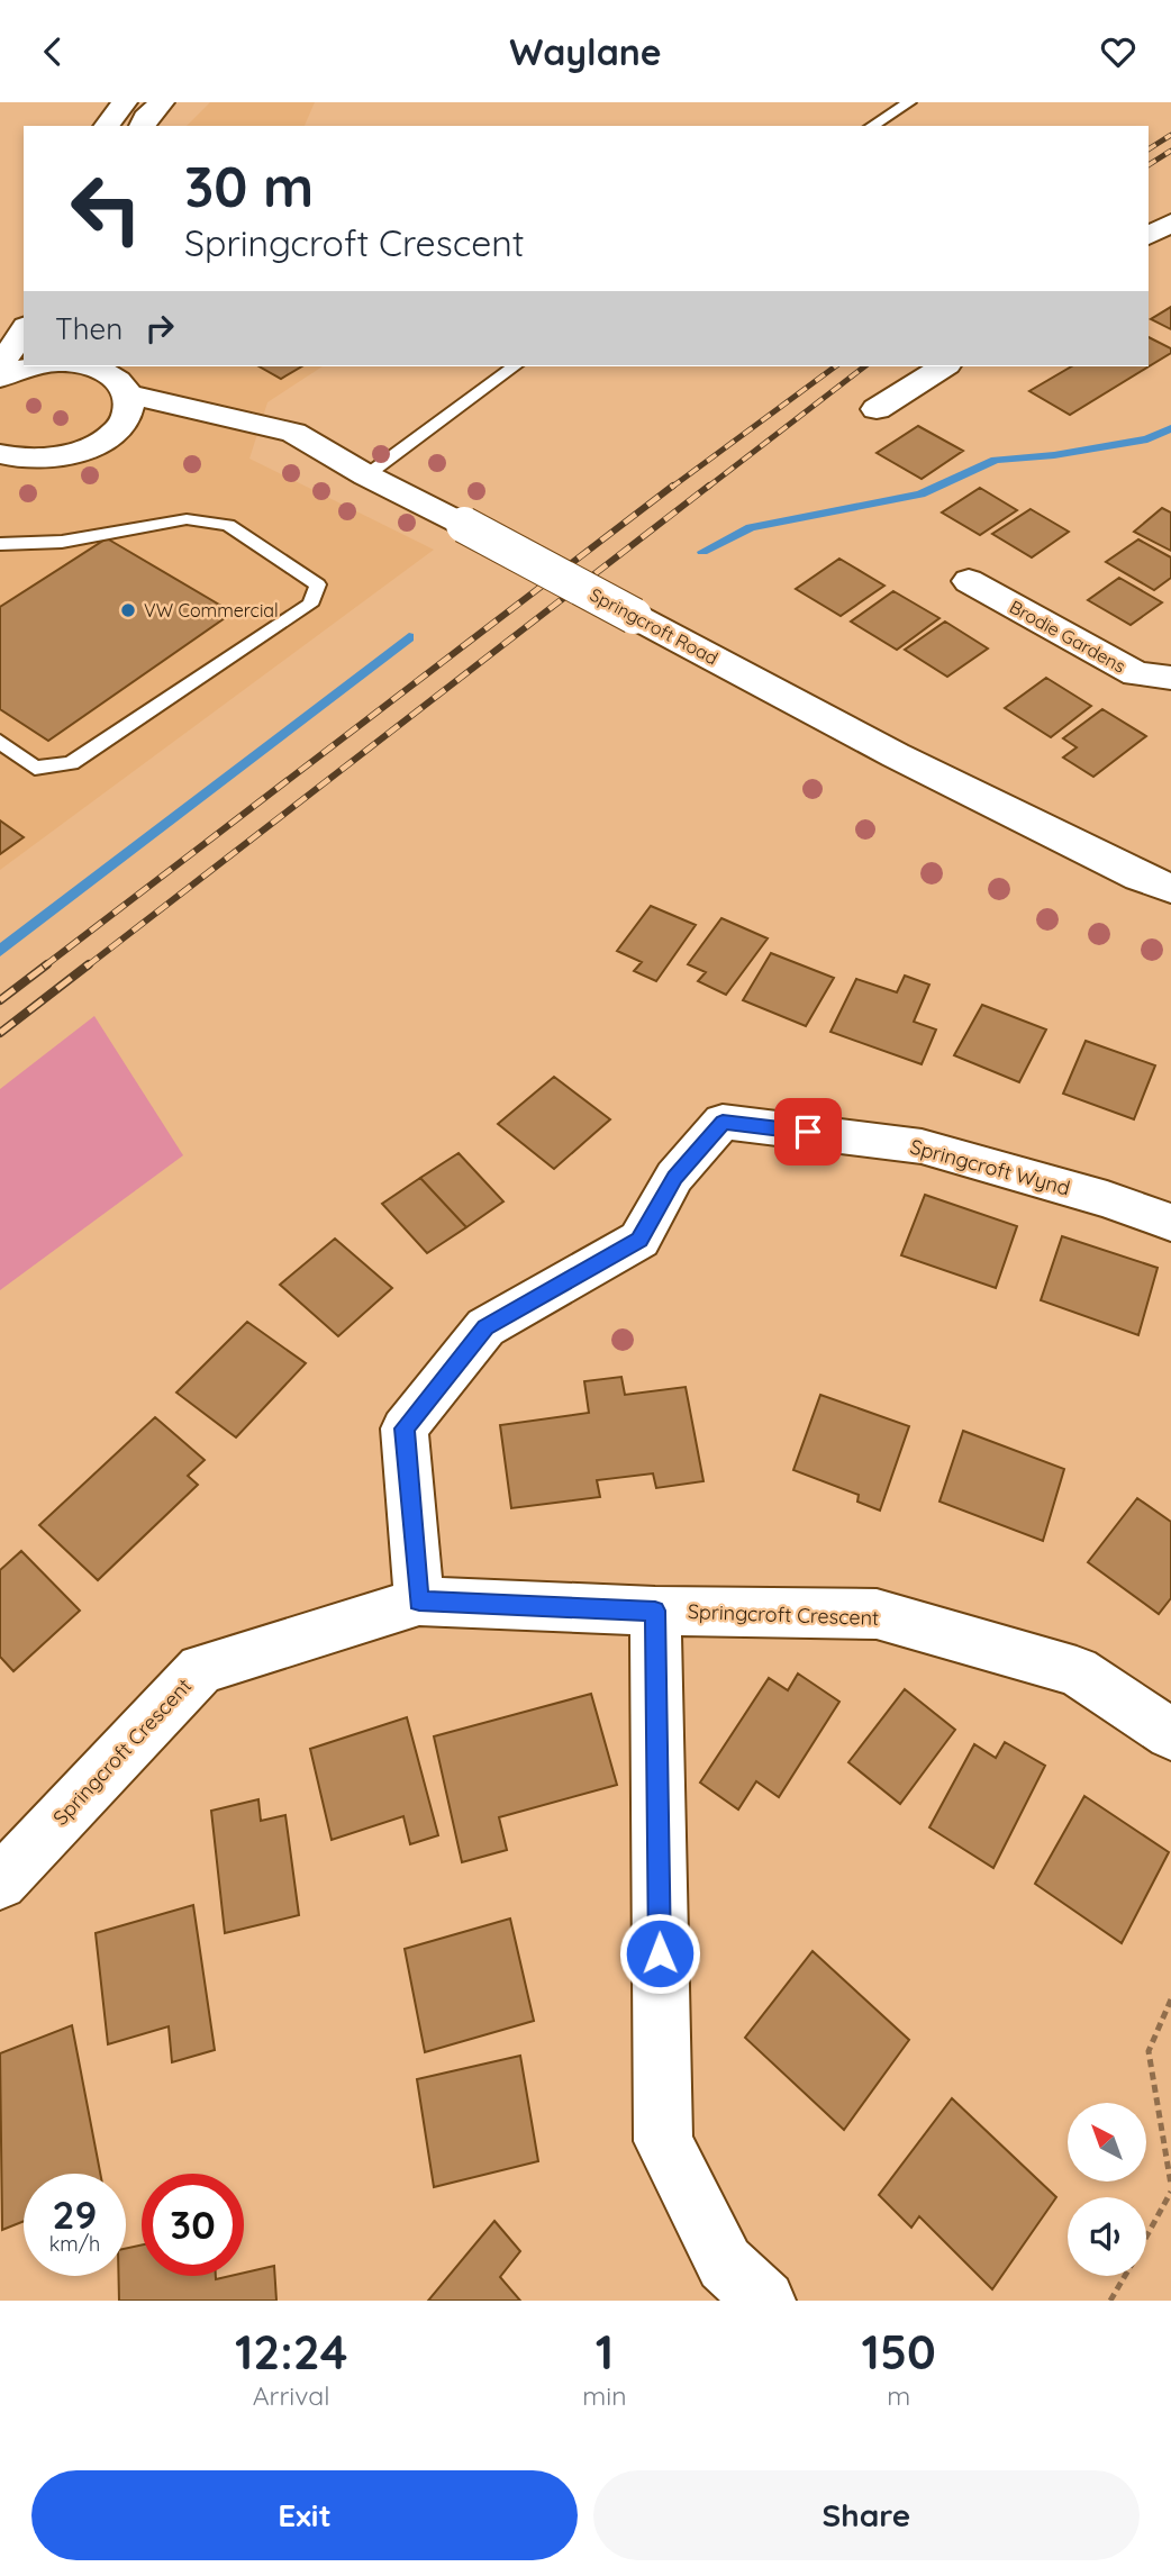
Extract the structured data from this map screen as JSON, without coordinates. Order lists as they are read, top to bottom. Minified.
{"streets":{"street":["Springcroft Road","Brodie Gardens","Springcroft Wynd","Springcroft Crescent"]},"crossings":[["Springcroft Wynd","Springcroft Crescent"]],"places":["VW Commercial"],"north":"top left","page":{"header":"Waylane","turn":["30 m","Springcroft Crescent"],"then":"Then","speed":"29 km/h","limit":"30","eta":["12:24","Arrival","1","min","150","m"],"buttons":["Exit","Share"]}}
